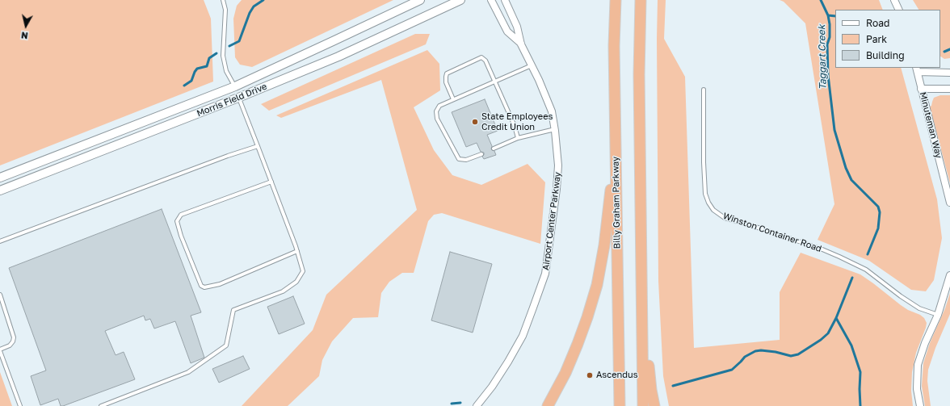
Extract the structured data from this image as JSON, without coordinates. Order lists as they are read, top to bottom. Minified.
{"streets":{"highway":["Billy Graham Parkway"],"street":["Morris Field Drive","Minuteman Way","Airport Center Parkway"],"lane":["Winston Container Road"]},"water":["Taggart Creek"],"places":["State Employees Credit Union","Ascendus"],"legend":["Road","Park","Building"],"north":"bottom"}
